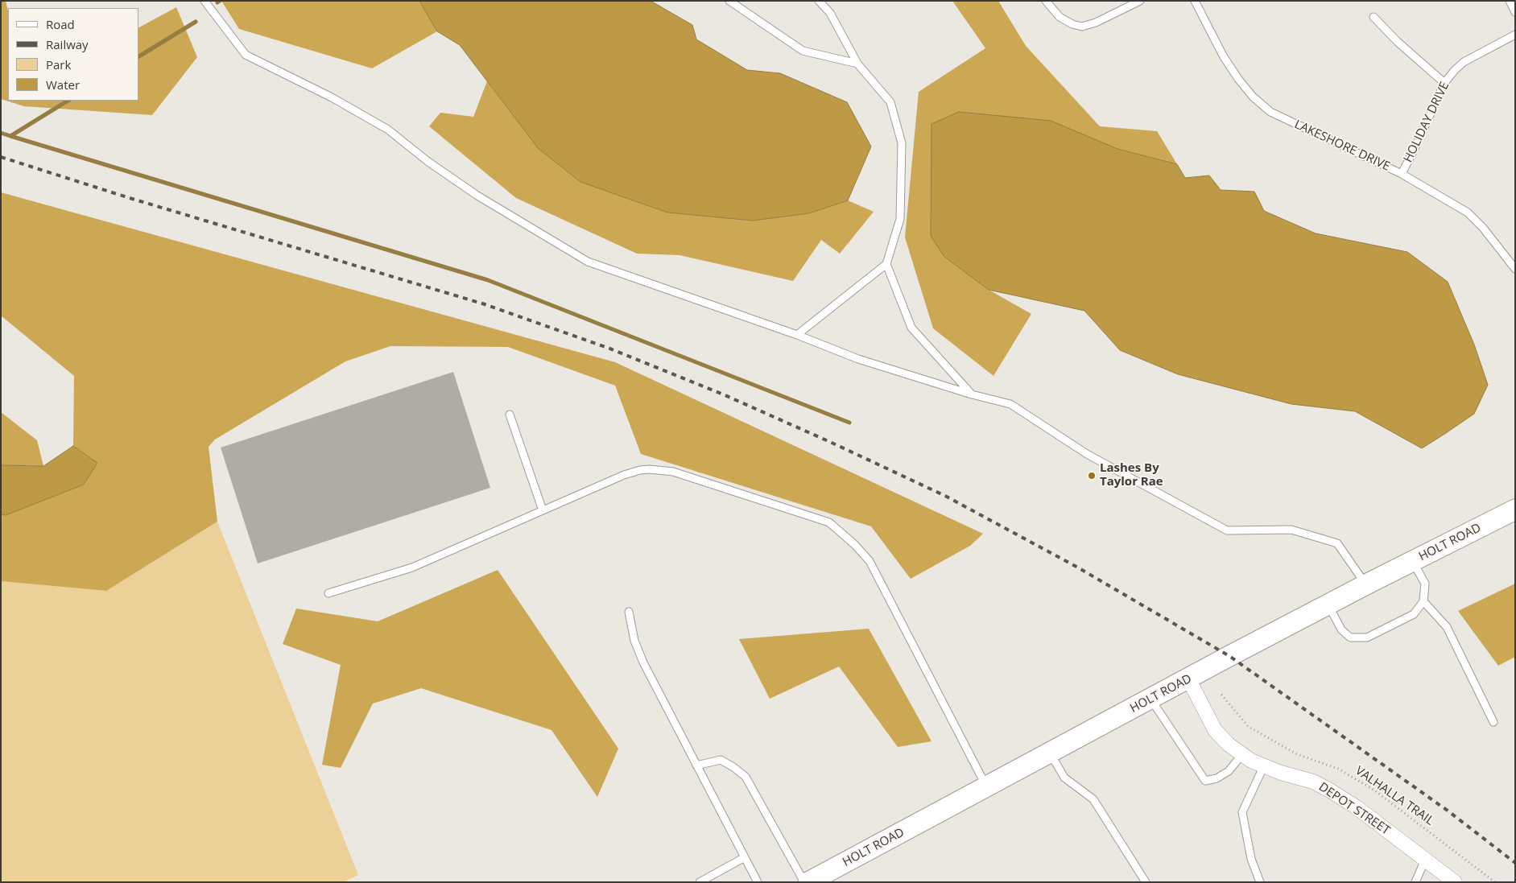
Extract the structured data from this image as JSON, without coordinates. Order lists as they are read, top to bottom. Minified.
{"streets":{"main road":["HOLT ROAD"],"street":["DEPOT STREET"],"lane":["HOLIDAY DRIVE","LAKESHORE DRIVE"],"path":["VALHALLA TRAIL"]},"crossings":[["HOLIDAY DRIVE","LAKESHORE DRIVE"],["HOLT ROAD","DEPOT STREET"]],"places":["Lashes By Taylor Rae"],"legend":["Road","Railway","Park","Water"]}
